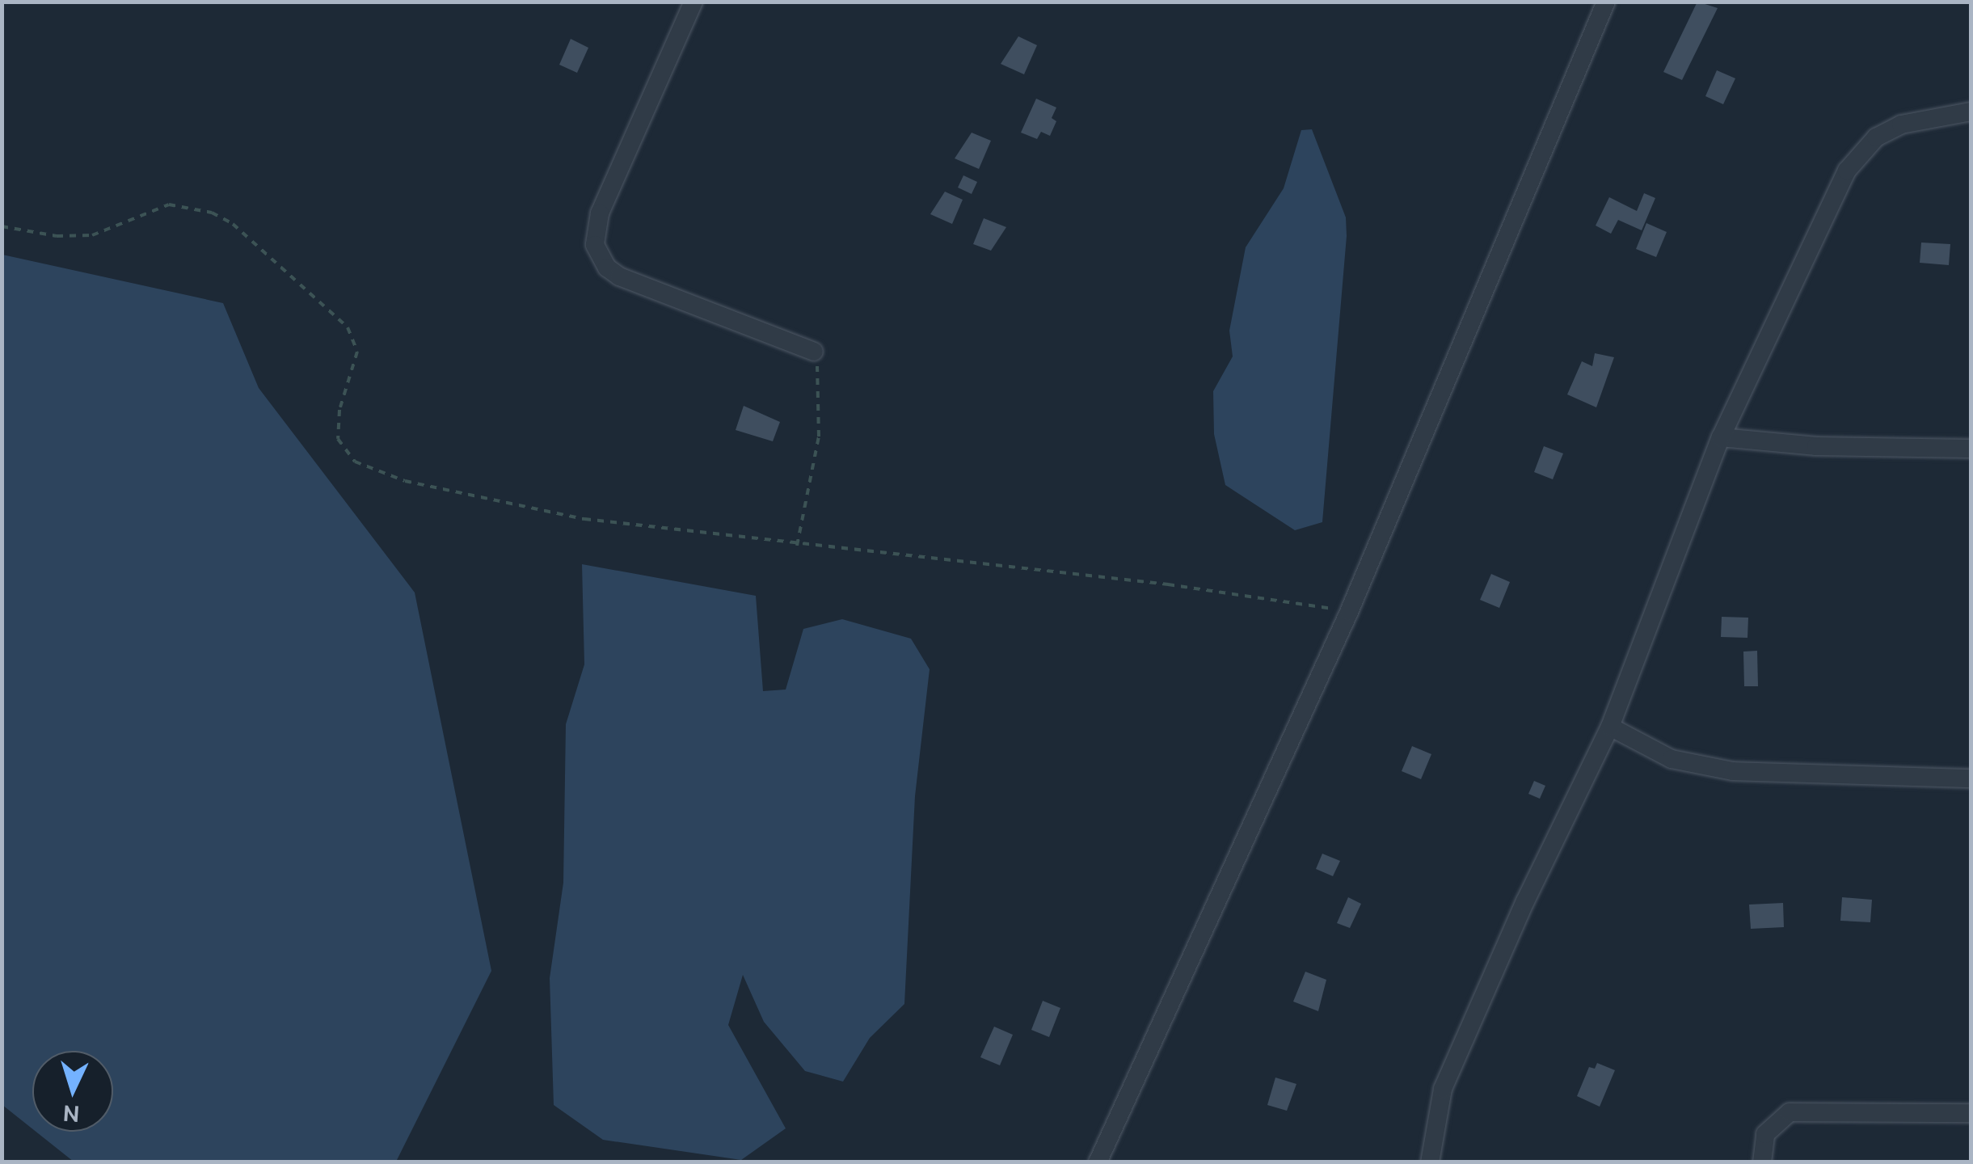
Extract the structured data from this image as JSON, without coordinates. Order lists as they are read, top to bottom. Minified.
{"north":"bottom"}
